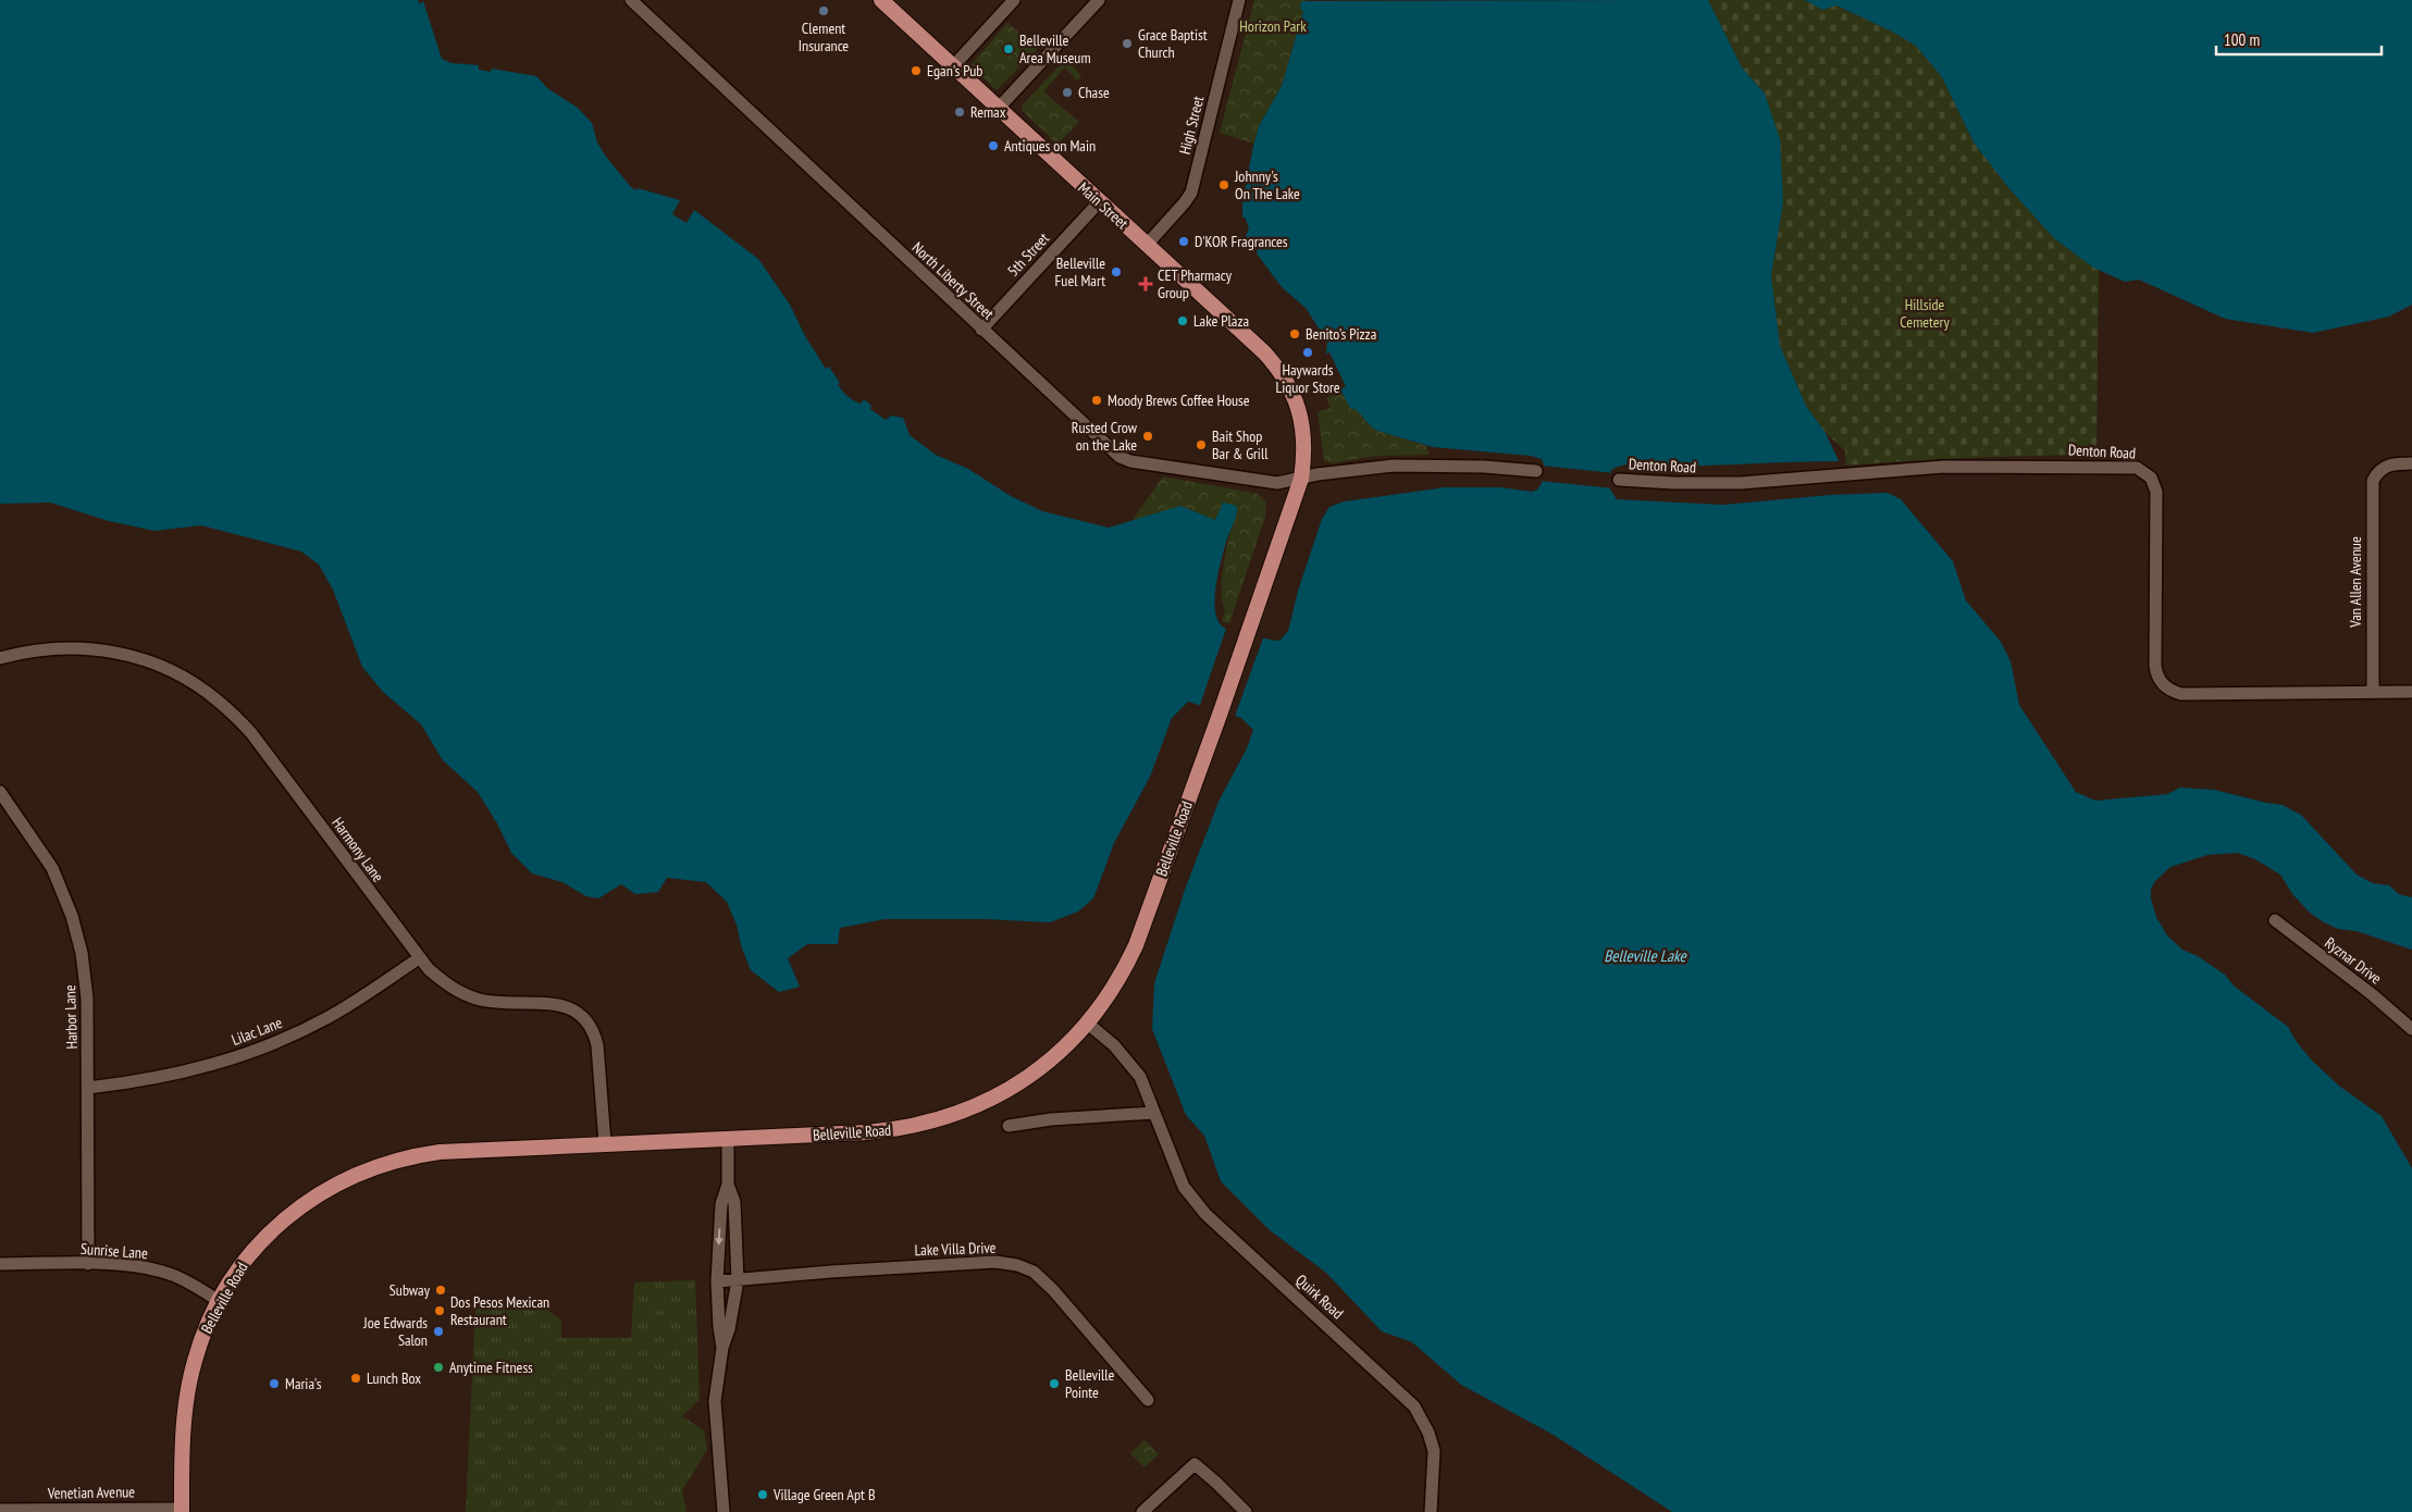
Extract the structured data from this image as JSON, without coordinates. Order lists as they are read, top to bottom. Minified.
{"streets":{"main road":["Main Street","Belleville Road"],"street":["High Street","5th Street","North Liberty Street","Denton Road","Van Allen Avenue","Harmony Lane","Ryznar Drive","Harbor Lane","Lilac Lane","Lake Villa Drive","Sunrise Lane","Quirk Road","Venetian Avenue"]},"crossings":[["High Street","Main Street"],["Main Street","5th Street"],["Main Street","Belleville Road"],["5th Street","North Liberty Street"],["North Liberty Street","Belleville Road"],["Denton Road","Van Allen Avenue"],["Belleville Road","Harmony Lane"],["Belleville Road","Sunrise Lane"],["Belleville Road","Quirk Road"],["Belleville Road","Venetian Avenue"],["Harmony Lane","Lilac Lane"],["Harbor Lane","Lilac Lane"],["Harbor Lane","Sunrise Lane"]],"water":["Belleville Lake"],"parks":["Horizon Park","Hillside Cemetery"],"places":{"other":["Clement Insurance","Grace Baptist Church","Belleville Area Museum","Egan's Pub","Chase","Remax","Antiques on Main","Johnny's On The Lake","D'KOR Fragrances","Belleville Fuel Mart","Lake Plaza","Benito's Pizza","Haywards Liquor Store","Moody Brews Coffee House","Rusted Crow on the Lake","Bait Shop Bar & Grill","Subway","Dos Pesos Mexican Restaurant","Joe Edwards Salon","Anytime Fitness","Lunch Box","Maria's","Belleville Pointe","Village Green Apt B"],"health":["CET Pharmacy Group"]},"scale_bar":"100 m"}
